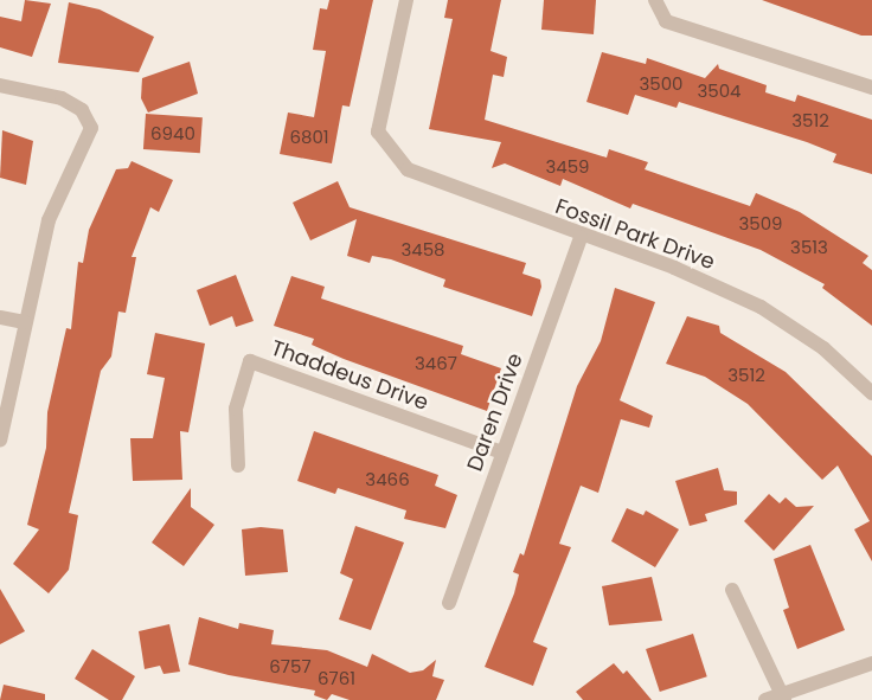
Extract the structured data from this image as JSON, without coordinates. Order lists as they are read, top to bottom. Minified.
{"streets":{"street":["Fossil Park Drive","Thaddeus Drive","Daren Drive"]},"crossings":[["Fossil Park Drive","Daren Drive"],["Thaddeus Drive","Daren Drive"]],"house_numbers":["3500","3504","3512","6940","6801","3459","3509","3513","3458","3467","3512","3466","6757","6761"]}
